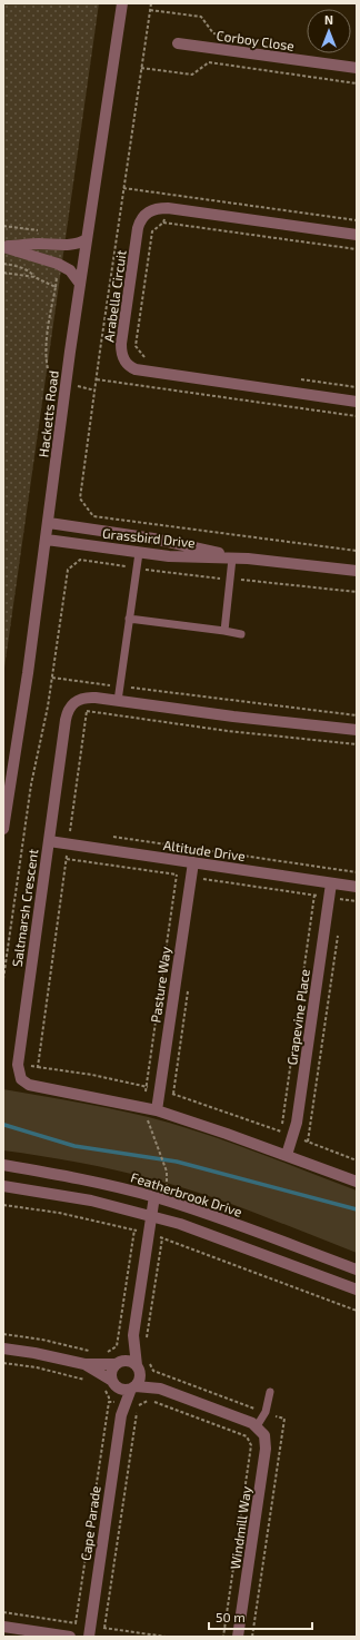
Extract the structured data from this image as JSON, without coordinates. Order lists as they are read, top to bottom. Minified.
{"streets":{"street":["Corboy Close","Arabella Circuit","Hacketts Road","Grassbird Drive","Altitude Drive","Saltmarsh Crescent","Pasture Way","Grapevine Place","Featherbrook Drive","Cape Parade","Windmill Way"]},"crossings":[["Hacketts Road","Grassbird Drive"],["Altitude Drive","Saltmarsh Crescent"],["Altitude Drive","Pasture Way"],["Altitude Drive","Grapevine Place"]],"scale_bar":"50 m","north":"top"}
